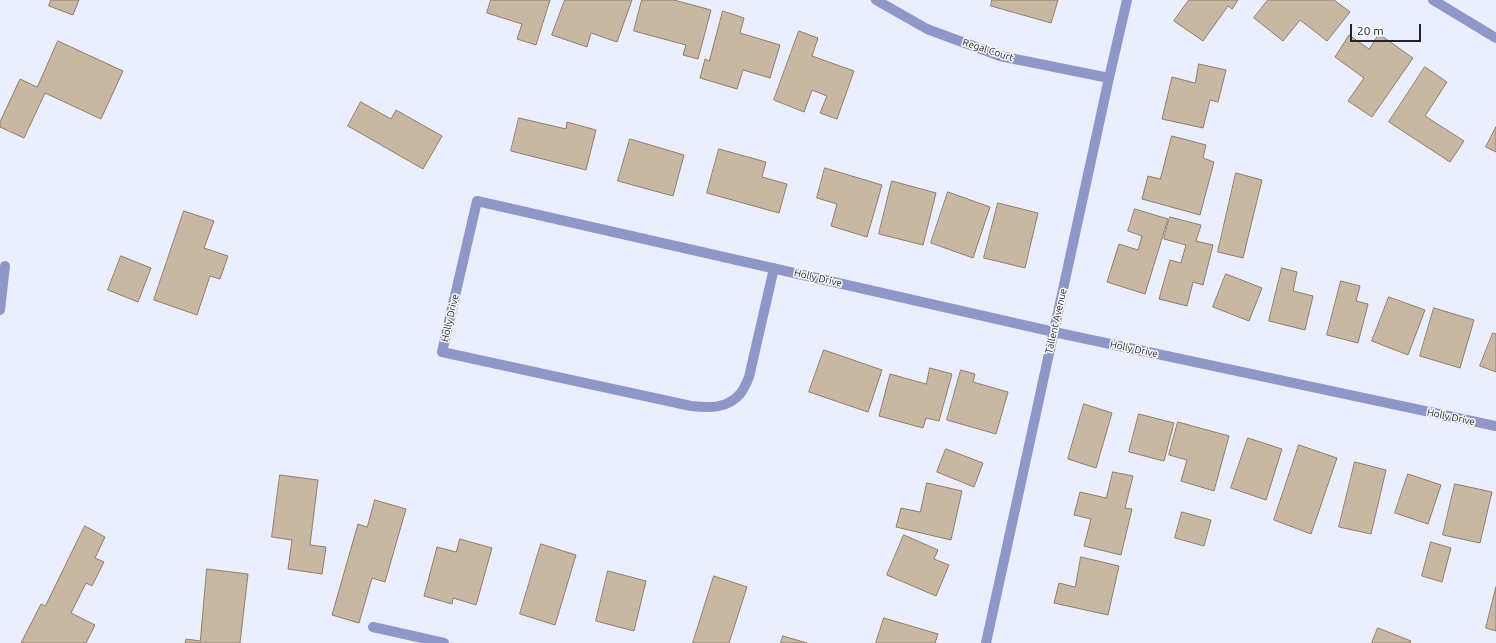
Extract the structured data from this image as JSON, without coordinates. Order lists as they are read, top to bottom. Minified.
{"streets":{"street":["Regal Court","Holly Drive","Tallent Avenue"]},"crossings":[["Regal Court","Tallent Avenue"],["Holly Drive","Tallent Avenue"]],"scale_bar":"20 m"}
